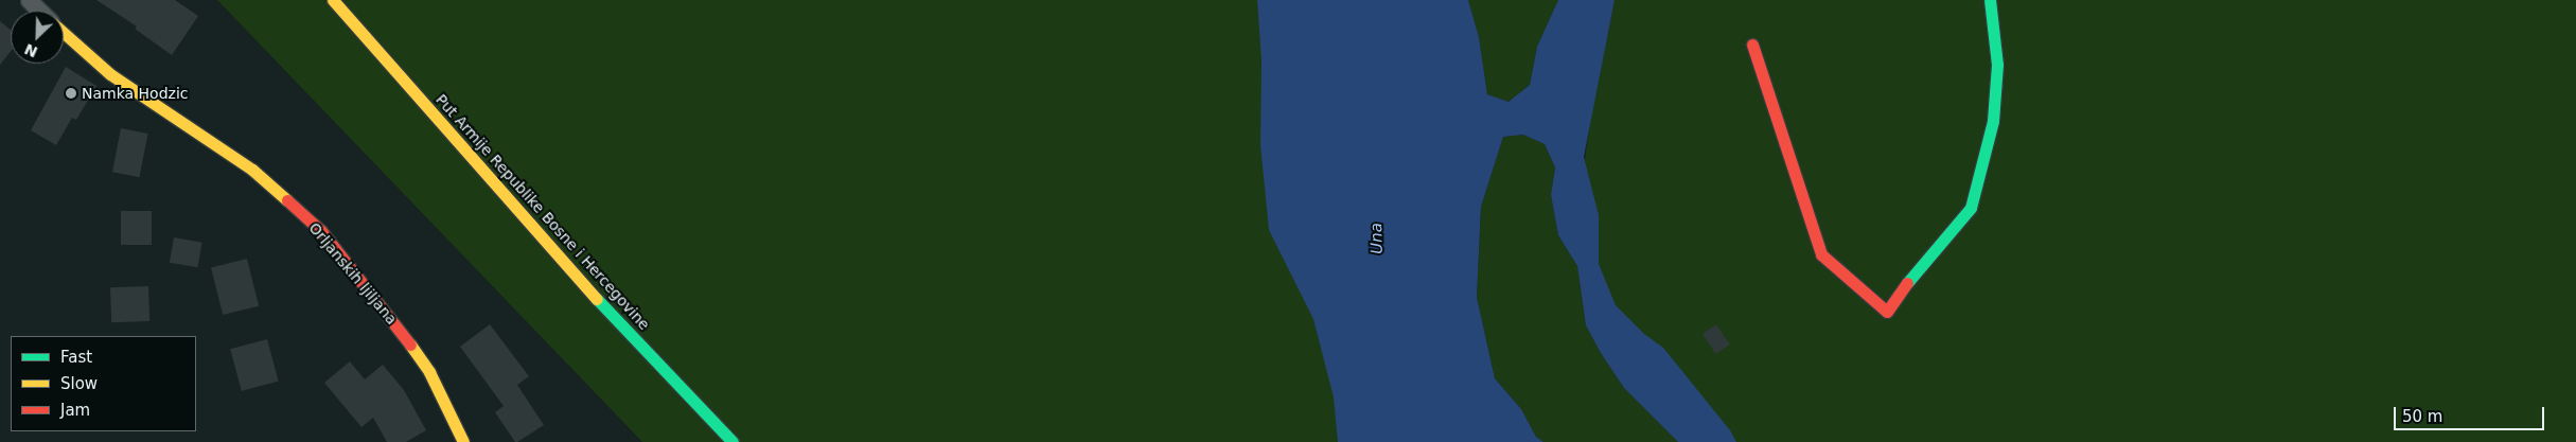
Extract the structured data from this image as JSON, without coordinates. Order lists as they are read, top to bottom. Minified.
{"streets":{"street":["Put Armije Republike Bosne i Hercegovine","Orljanskih ljiljana"]},"water":["Una"],"places":["Namka Hodzic"],"legend":["Fast","Slow","Jam"],"scale_bar":"50 m","north":"bottom left"}
